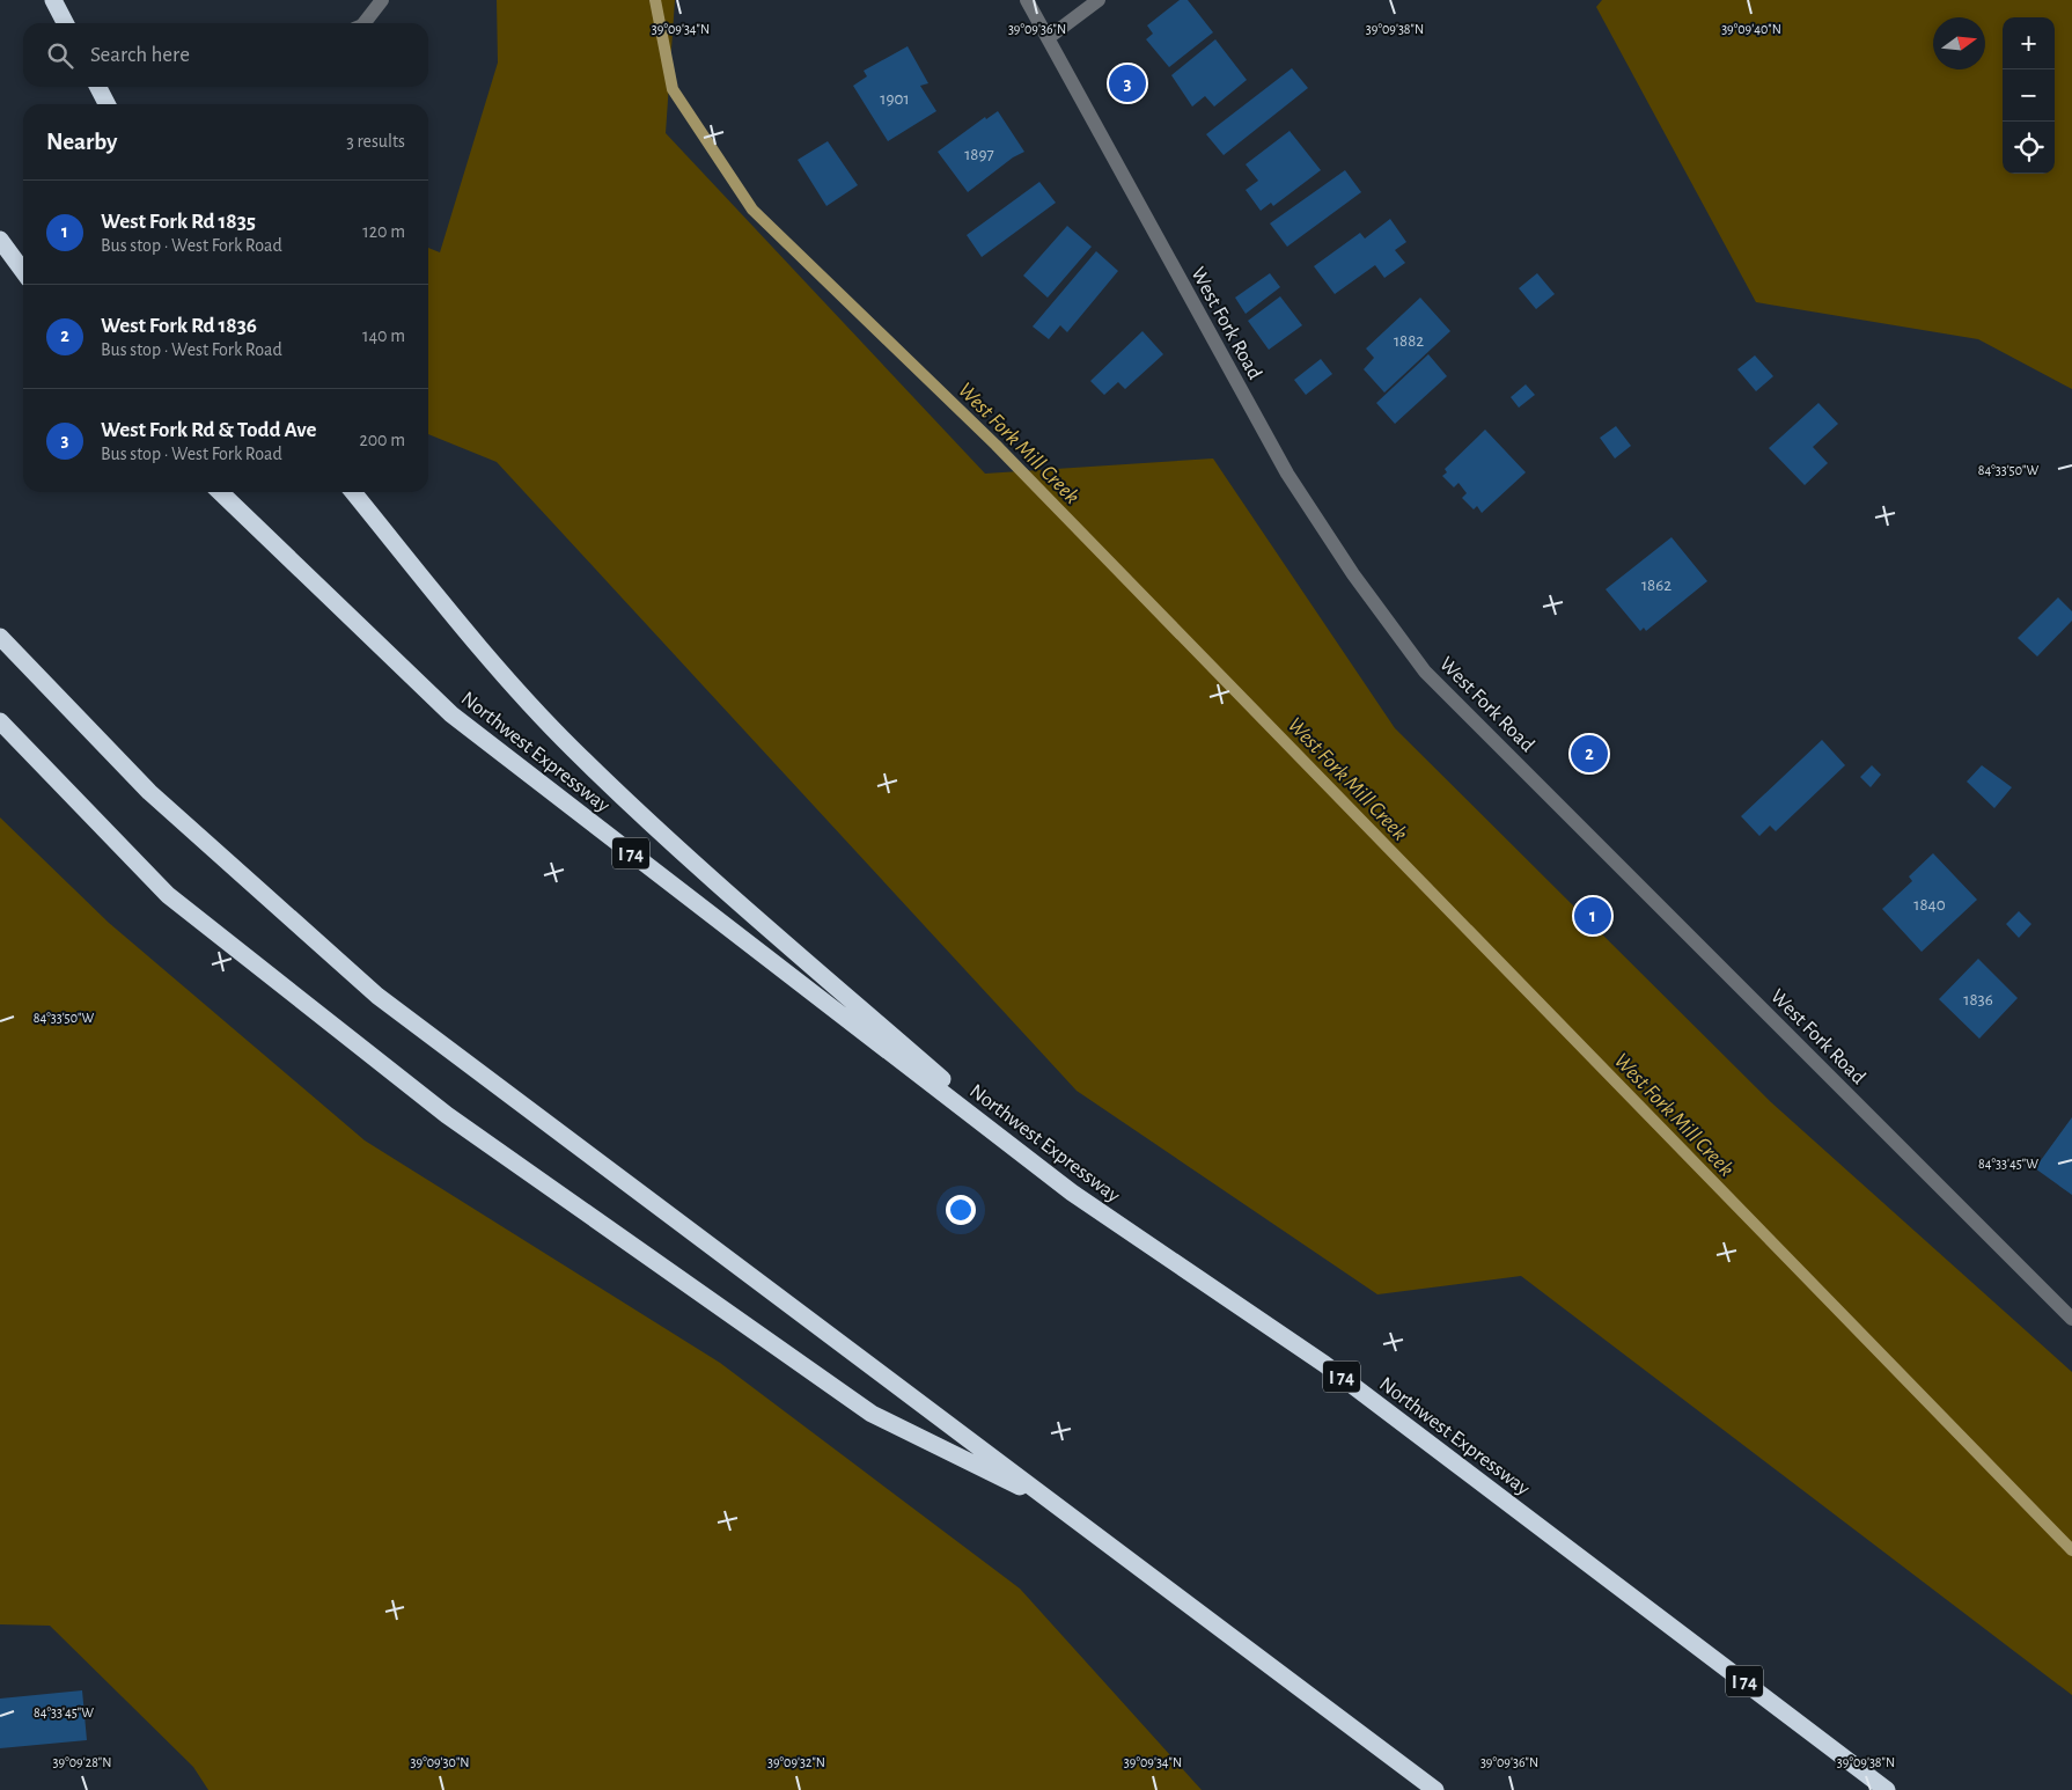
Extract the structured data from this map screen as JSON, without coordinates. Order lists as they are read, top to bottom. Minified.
{"streets":{"highway":["Northwest Expressway","I 74"],"street":["West Fork Road"]},"water":["West Fork Mill Creek"],"house_numbers":["1901","1897","1882","1862","1840","1836"],"north":"right","page":{"map_buttons":["+","−"],"search":"Search here","pins":["3","2","1"],"heading":["Nearby","3 results"],"list":[{"mark":"1","name":"West Fork Rd 1835","note":"Bus stop · West Fork Road","value":"120 m"},{"mark":"2","name":"West Fork Rd 1836","note":"Bus stop · West Fork Road","value":"140 m"},{"mark":"3","name":"West Fork Rd & Todd Ave","note":"Bus stop · West Fork Road","value":"200 m"}]},"coordinates":["39°09'34\"N","39°09'36\"N","39°09'38\"N","39°09'40\"N","84°33'50\"W","84°33'45\"W","39°09'28\"N","39°09'30\"N","39°09'32\"N"]}
